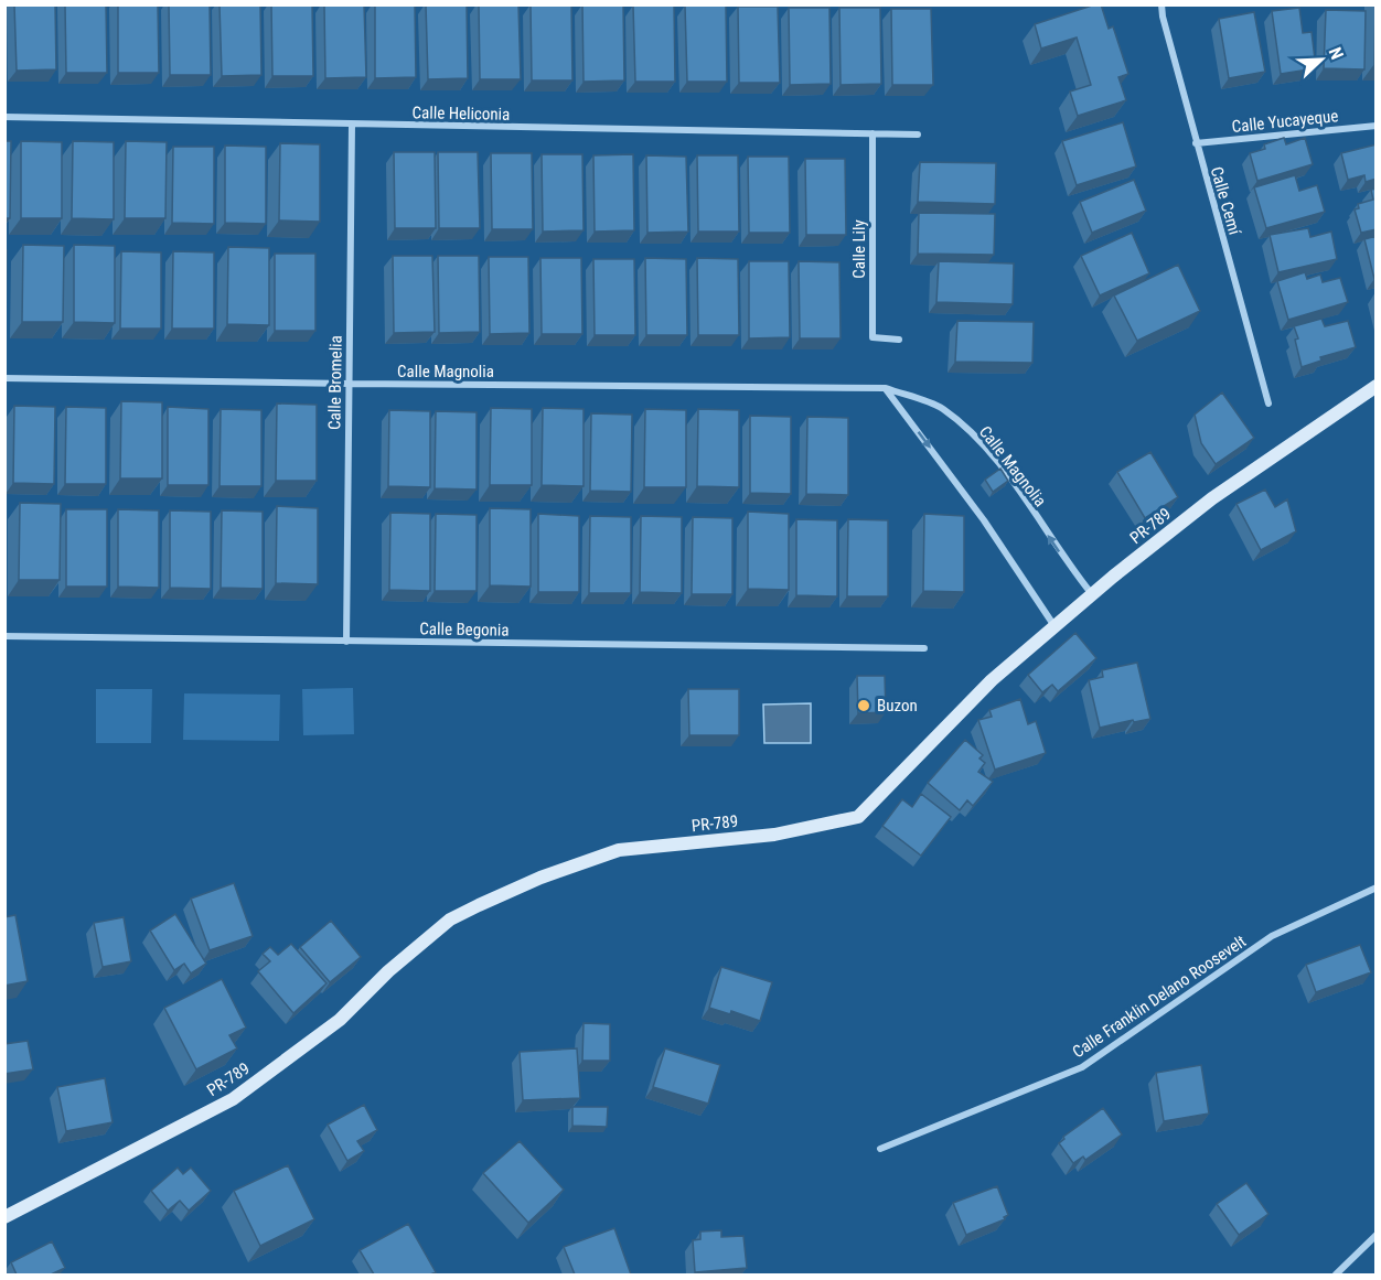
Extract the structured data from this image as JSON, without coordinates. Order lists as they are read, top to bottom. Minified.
{"streets":{"street":["Calle Heliconia","Calle Yucayeque","Calle Cemí","Calle Lily","Calle Magnolia","Calle Bromelia","PR-789","Calle Begonia","Calle Franklin Delano Roosevelt"]},"crossings":[["Calle Heliconia","Calle Lily"],["Calle Heliconia","Calle Bromelia"],["Calle Yucayeque","Calle Cemí"],["Calle Magnolia","Calle Bromelia"],["Calle Magnolia","PR-789"],["Calle Bromelia","Calle Begonia"]],"places":["Buzon"],"north":"top right"}
